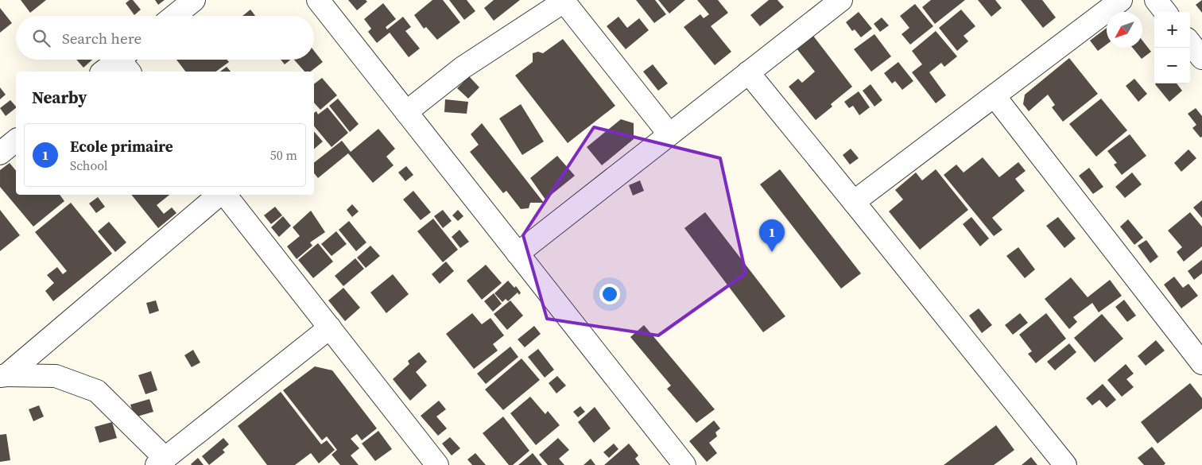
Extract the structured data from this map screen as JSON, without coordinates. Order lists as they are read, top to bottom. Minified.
{"north":"bottom left","page":{"map_buttons":["+","−"],"search":"Search here","heading":"Nearby","list":[{"mark":"1","name":"Ecole primaire","note":"School","value":"50 m"}],"pins":"1"}}
